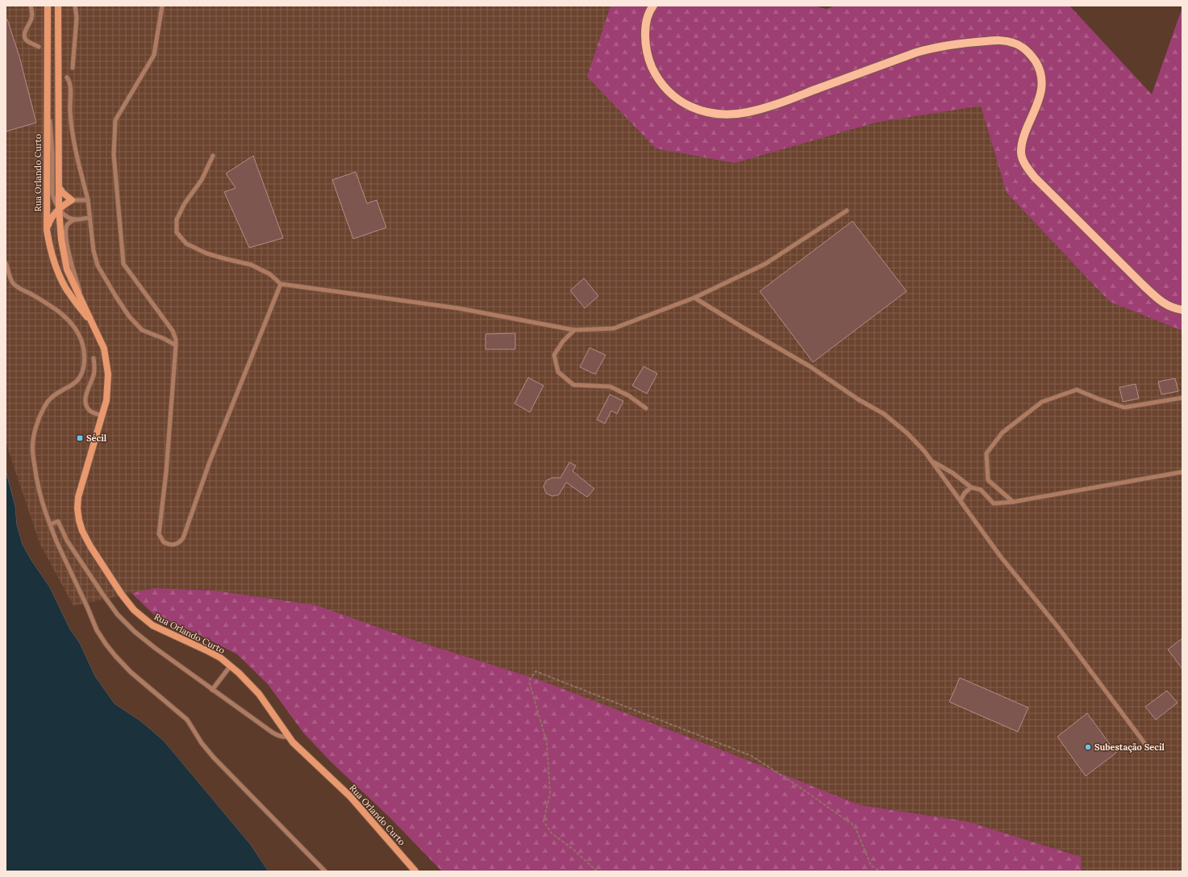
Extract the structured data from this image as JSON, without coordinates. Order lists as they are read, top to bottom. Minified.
{"streets":{"main road":["Rua Orlando Curto"]},"places":{"transit":["Sécil"],"other":["Subestação Secil"]}}
